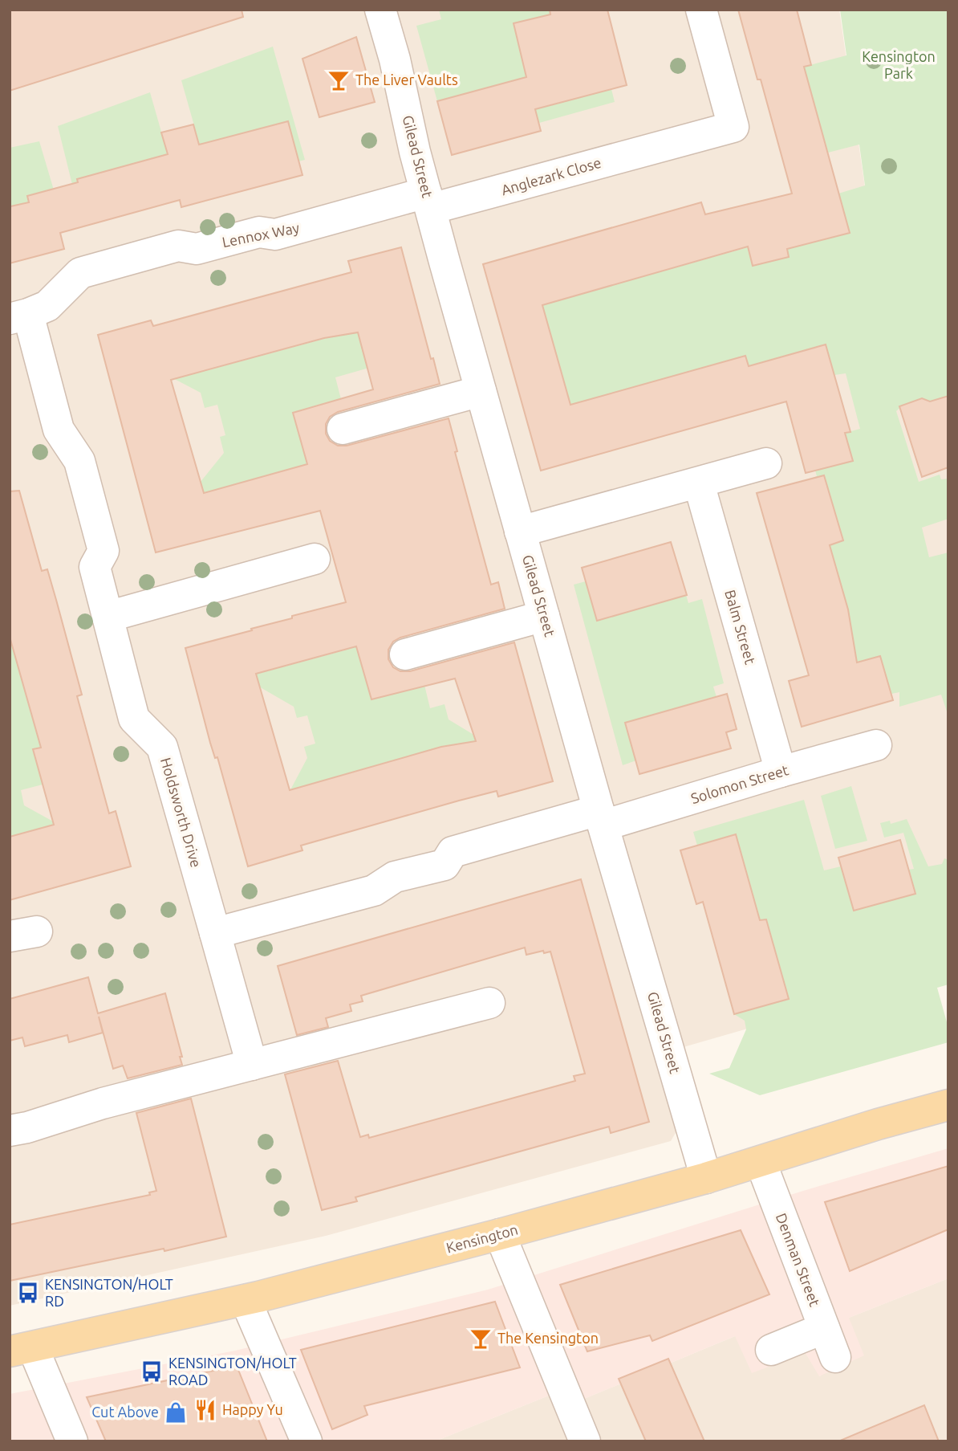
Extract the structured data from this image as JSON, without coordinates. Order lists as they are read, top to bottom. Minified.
{"streets":{"main road":["Kensington"],"street":["Gilead Street","Anglezark Close","Lennox Way","Balm Street","Solomon Street","Holdsworth Drive","Denman Street"]},"crossings":[["Gilead Street","Anglezark Close"],["Gilead Street","Lennox Way"],["Gilead Street","Solomon Street"],["Gilead Street","Kensington"],["Anglezark Close","Lennox Way"],["Lennox Way","Holdsworth Drive"],["Balm Street","Solomon Street"],["Kensington","Denman Street"]],"parks":["Kensington Park"],"places":{"bar":["The Liver Vaults","The Kensington"],"bus stop":["KENSINGTON/HOLT RD","KENSINGTON/HOLT ROAD"],"restaurant":["Happy Yu"],"shop":["Cut Above"]}}
